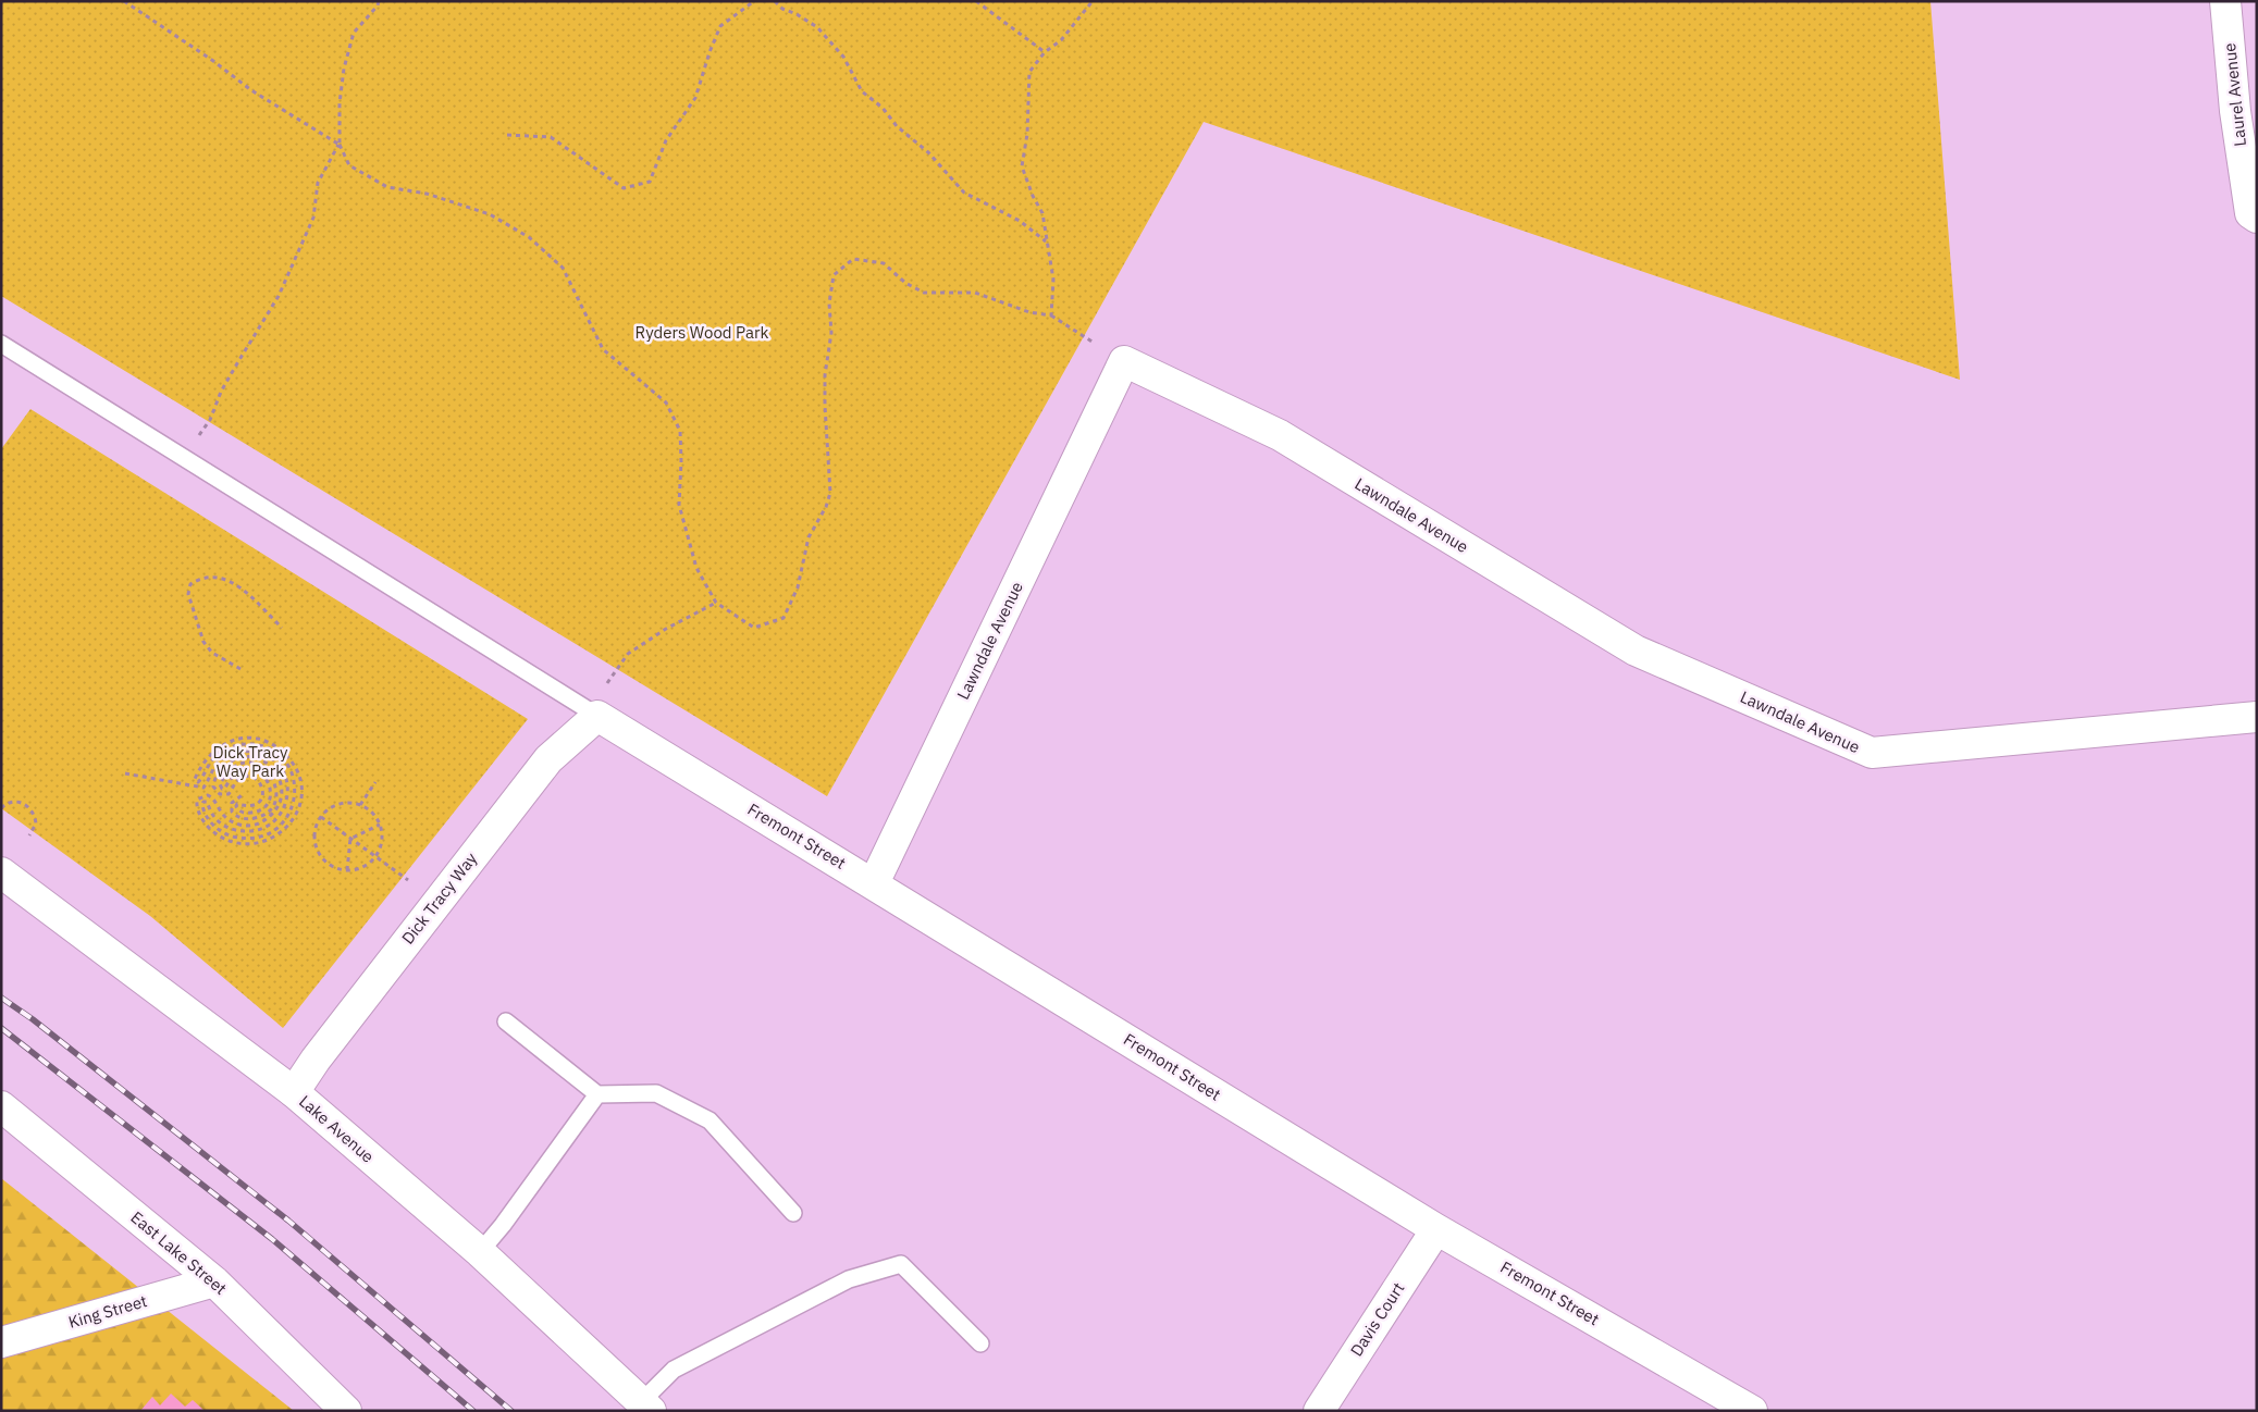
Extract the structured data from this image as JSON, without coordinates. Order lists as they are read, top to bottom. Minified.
{"streets":{"street":["Laurel Avenue","Lawndale Avenue","Fremont Street","Dick Tracy Way","Lake Avenue","East Lake Street","King Street","Davis Court"]},"crossings":[["Lawndale Avenue","Fremont Street"],["Fremont Street","Dick Tracy Way"],["Fremont Street","Davis Court"],["Dick Tracy Way","Lake Avenue"],["East Lake Street","King Street"]],"parks":["Ryders Wood Park","Dick Tracy Way Park"]}
